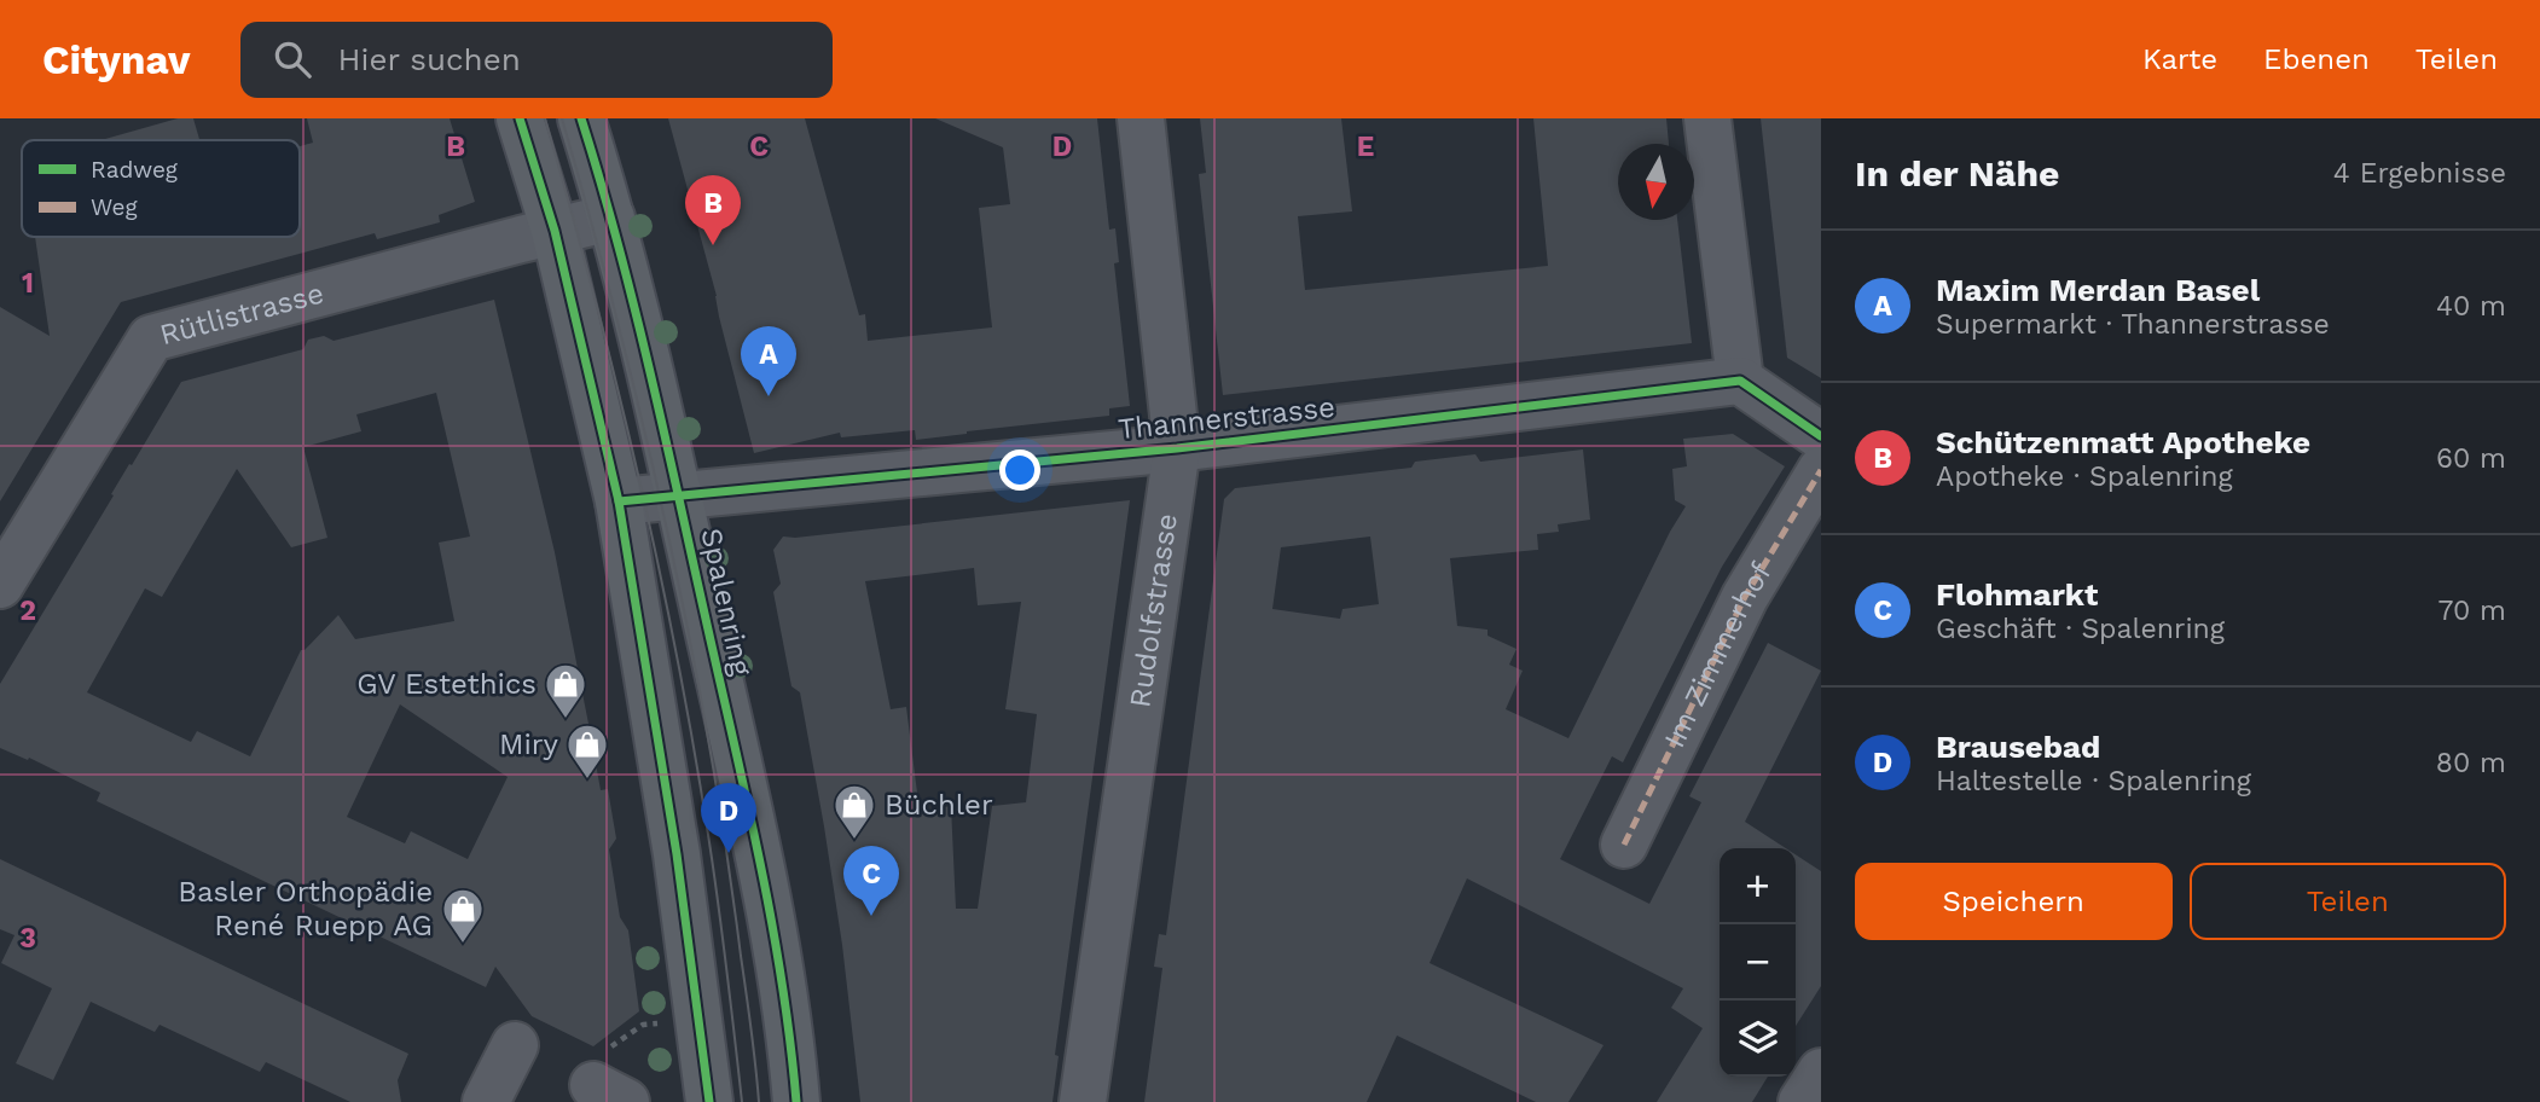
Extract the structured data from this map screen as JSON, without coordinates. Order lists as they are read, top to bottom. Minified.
{"streets":{"main road":["Spalenring"],"street":["Rütlistrasse","Thannerstrasse","Rudolfstrasse","Im Zimmerhof"]},"crossings":[["Rütlistrasse","Spalenring"],["Thannerstrasse","Spalenring"],["Thannerstrasse","Rudolfstrasse"]],"places":{"shop":["GV Estethics","Miry","Büchler","Basler Orthopädie René Ruepp AG"]},"legend":["Radweg","Weg"],"north":"bottom","page":{"header":"Citynav","search":"Hier suchen","nav":["Karte","Ebenen","Teilen"],"heading":["In der Nähe","4 Ergebnisse"],"pins":["B","A","D","C"],"list":[{"mark":"A","name":"Maxim Merdan Basel","note":"Supermarkt · Thannerstrasse","value":"40 m"},{"mark":"B","name":"Schützenmatt Apotheke","note":"Apotheke · Spalenring","value":"60 m"},{"mark":"C","name":"Flohmarkt","note":"Geschäft · Spalenring","value":"70 m"},{"mark":"D","name":"Brausebad","note":"Haltestelle · Spalenring","value":"80 m"}],"buttons":["Speichern","Teilen"],"map_buttons":["+","−"]},"grid":{"columns":["B","C","D","E"],"rows":["1","2","3"]}}
